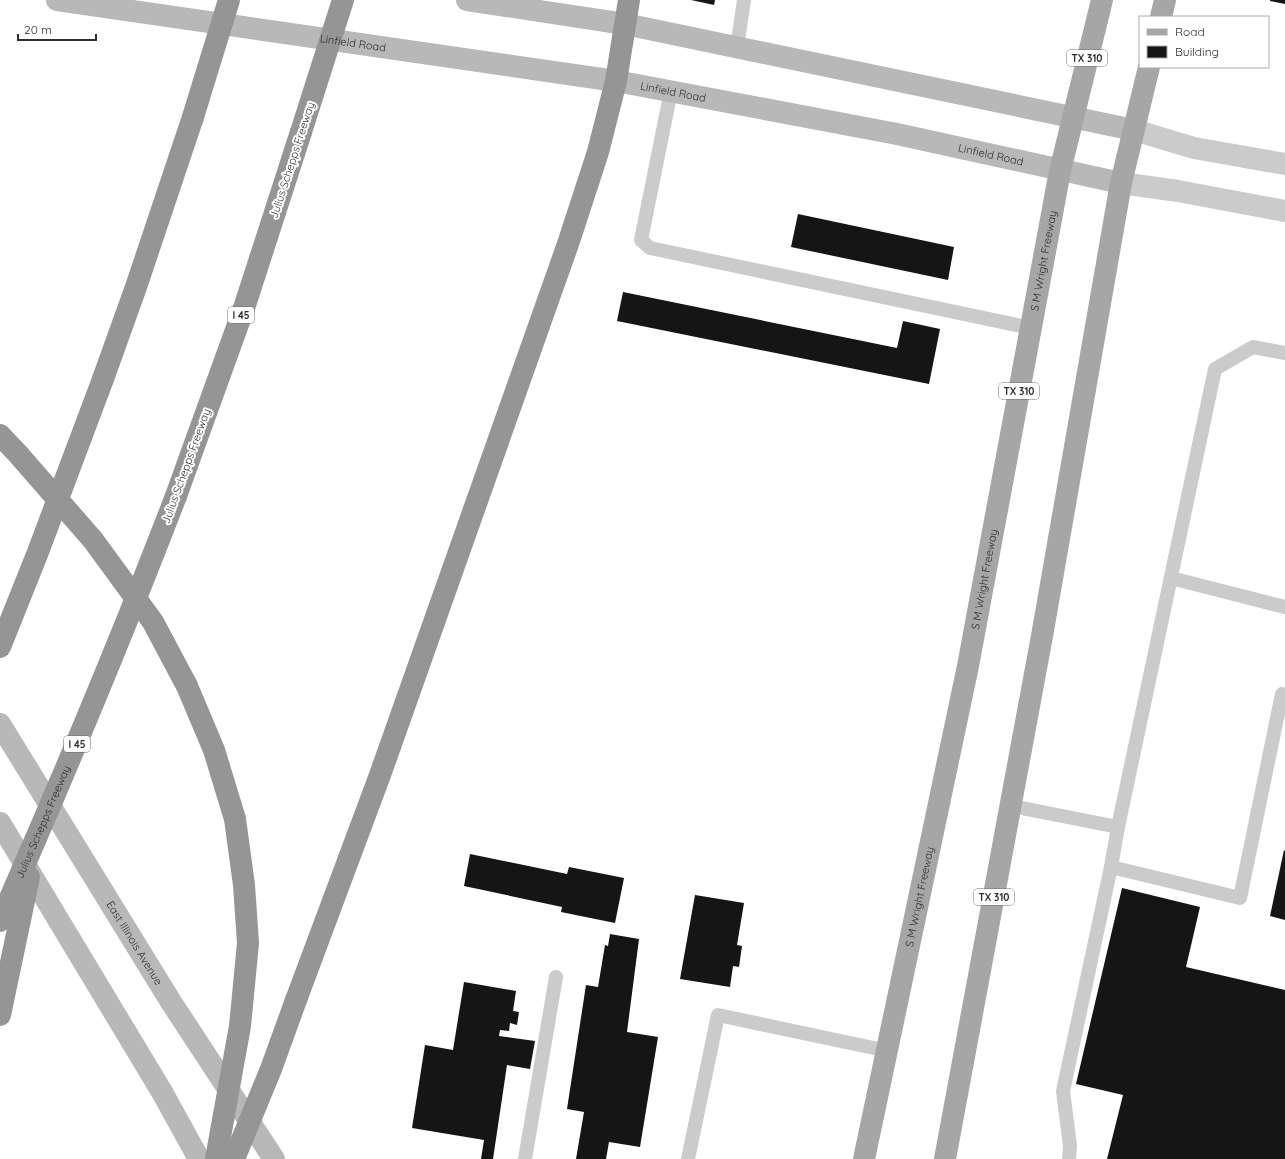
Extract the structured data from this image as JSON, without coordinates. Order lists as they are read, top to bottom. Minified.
{"streets":{"highway":["Julius Schepps Freeway","I 45"],"main road":["Linfield Road","TX 310","S M Wright Freeway","East Illinois Avenue"]},"crossings":[["Linfield Road","TX 310"],["Linfield Road","S M Wright Freeway"]],"legend":["Road","Building"],"scale_bar":"20 m"}
